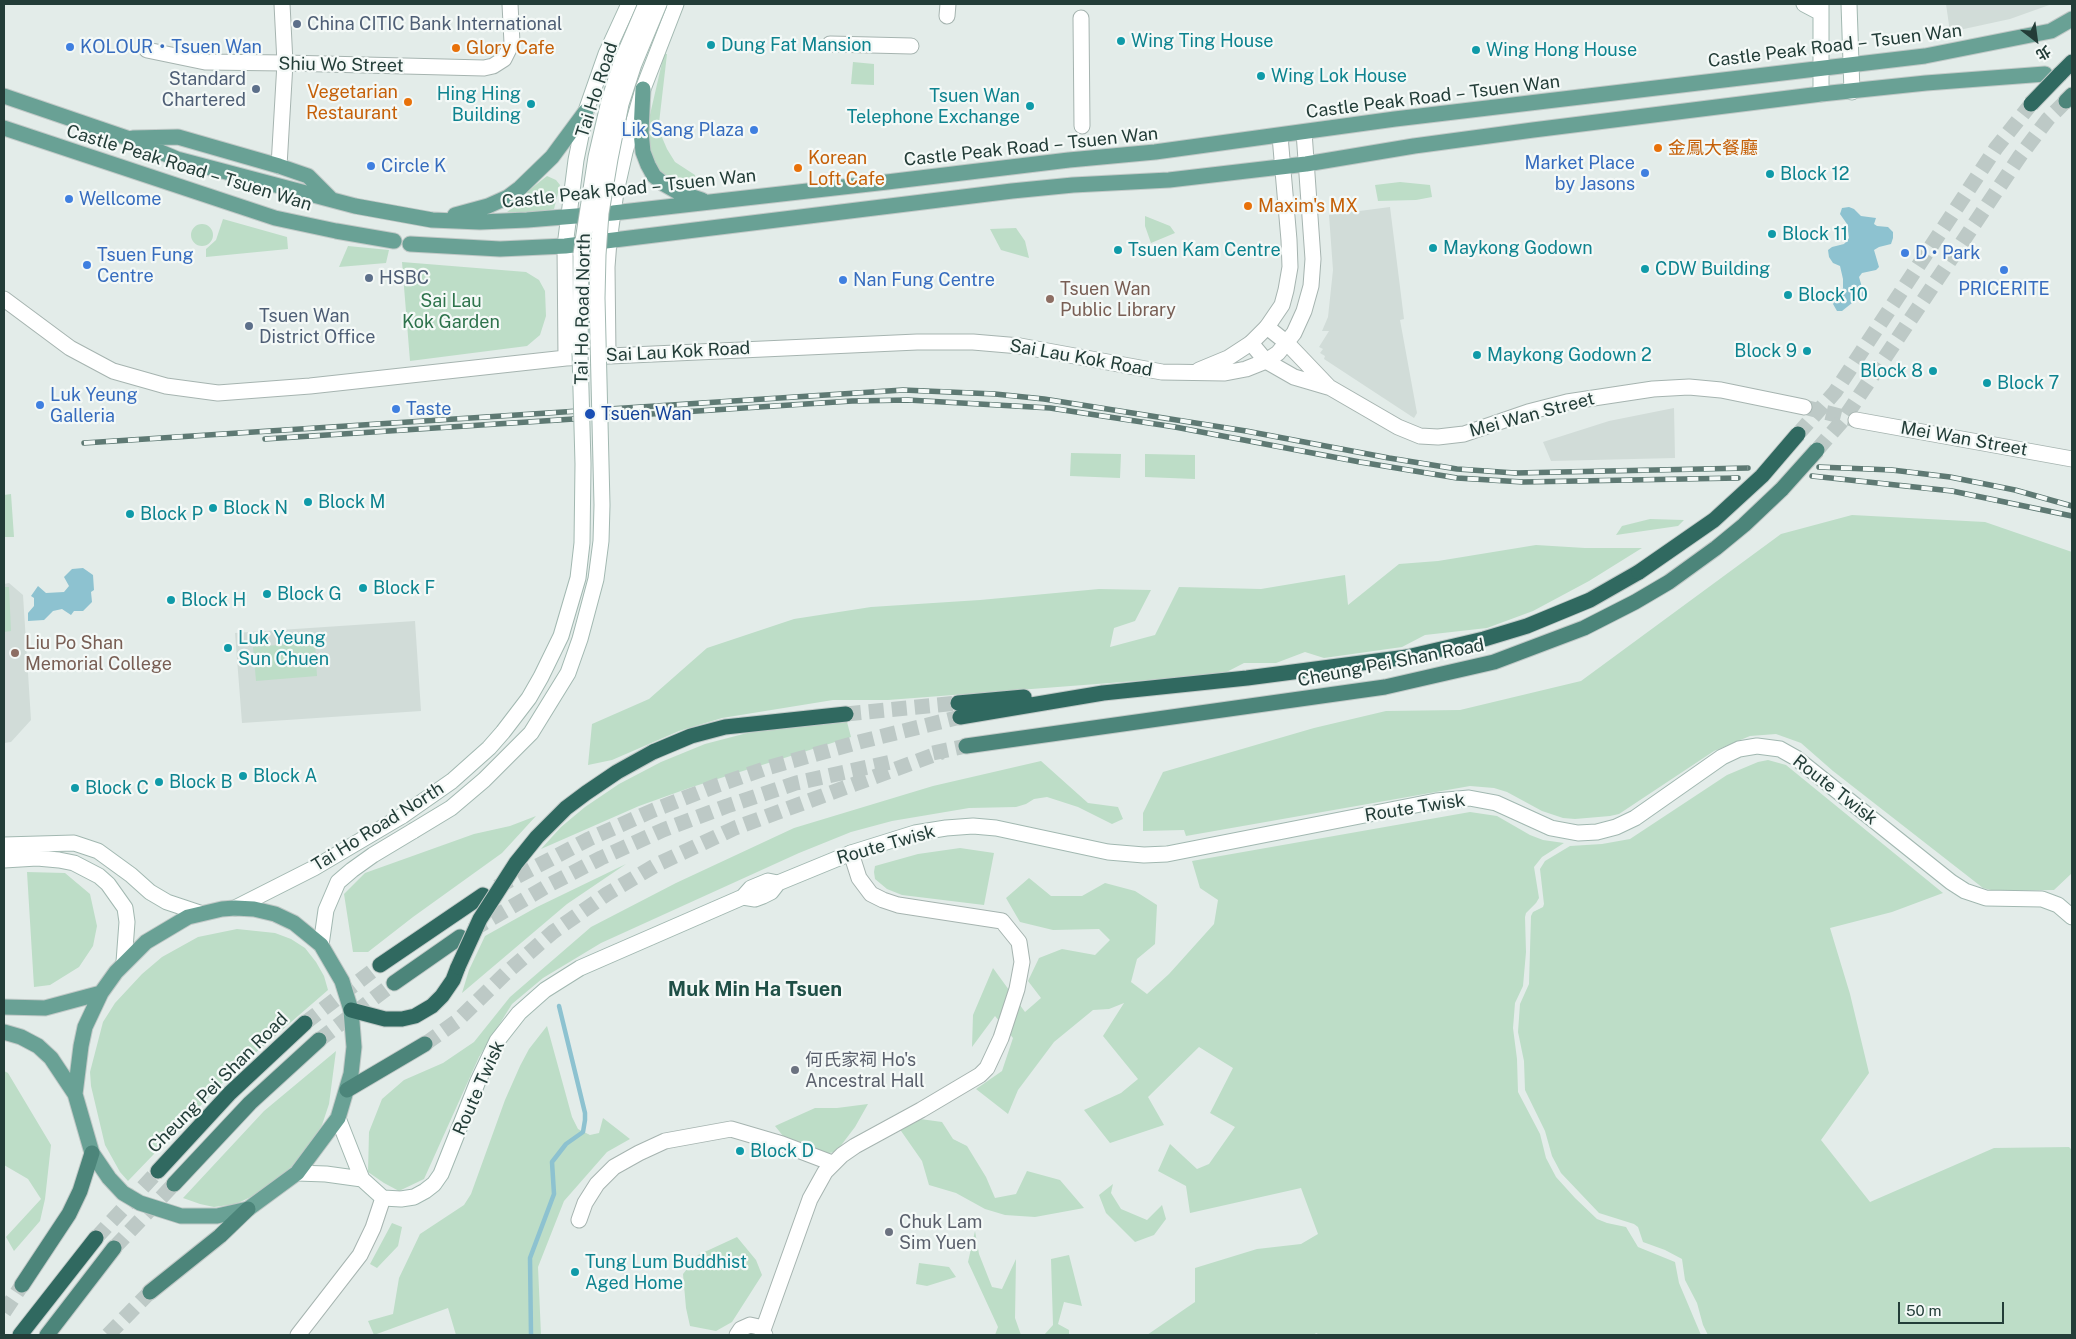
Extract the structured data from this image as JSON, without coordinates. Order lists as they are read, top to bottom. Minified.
{"streets":{"highway":["Cheung Pei Shan Road"],"main road":["Castle Peak Road – Tsuen Wan","Shiu Wo Street","Tai Ho Road","Tai Ho Road North","Sai Lau Kok Road","Mei Wan Street","Route Twisk"]},"crossings":[["Castle Peak Road – Tsuen Wan","Tai Ho Road"],["Castle Peak Road – Tsuen Wan","Sai Lau Kok Road"],["Tai Ho Road","Sai Lau Kok Road"],["Sai Lau Kok Road","Mei Wan Street"]],"districts":["Muk Min Ha Tsuen"],"parks":["Sai Lau Kok Garden"],"places":["China CITIC Bank International","Wing Ting House","Dung Fat Mansion","KOLOUR‧Tsuen Wan","Glory Cafe","Wing Hong House","Wing Lok House","Standard Chartered","Vegetarian Restaurant","Hing Hing Building","Tsuen Wan Telephone Exchange","Lik Sang Plaza","金鳳大餐廳","Circle K","Korean Loft Cafe","Market Place by Jasons","Block 12","Wellcome","Maxim's MX","Block 11","Maykong Godown","Tsuen Kam Centre","D • Park","Tsuen Fung Centre","CDW Building","PRICERITE","HSBC","Nan Fung Centre","Block 10","Tsuen Wan Public Library","Tsuen Wan District Office","Block 9","Maykong Godown 2","Block 8","Block 7","Luk Yeung Galleria","Taste","Tsuen Wan","Block M","Block N","Block P","Block F","Block G","Block H","Luk Yeung Sun Chuen","Liu Po Shan Memorial College","Block A","Block B","Block C","何氏家祠 Ho's Ancestral Hall","Block D","Chuk Lam Sim Yuen","Tung Lum Buddhist Aged Home"],"scale_bar":"50 m","north":"bottom right"}
